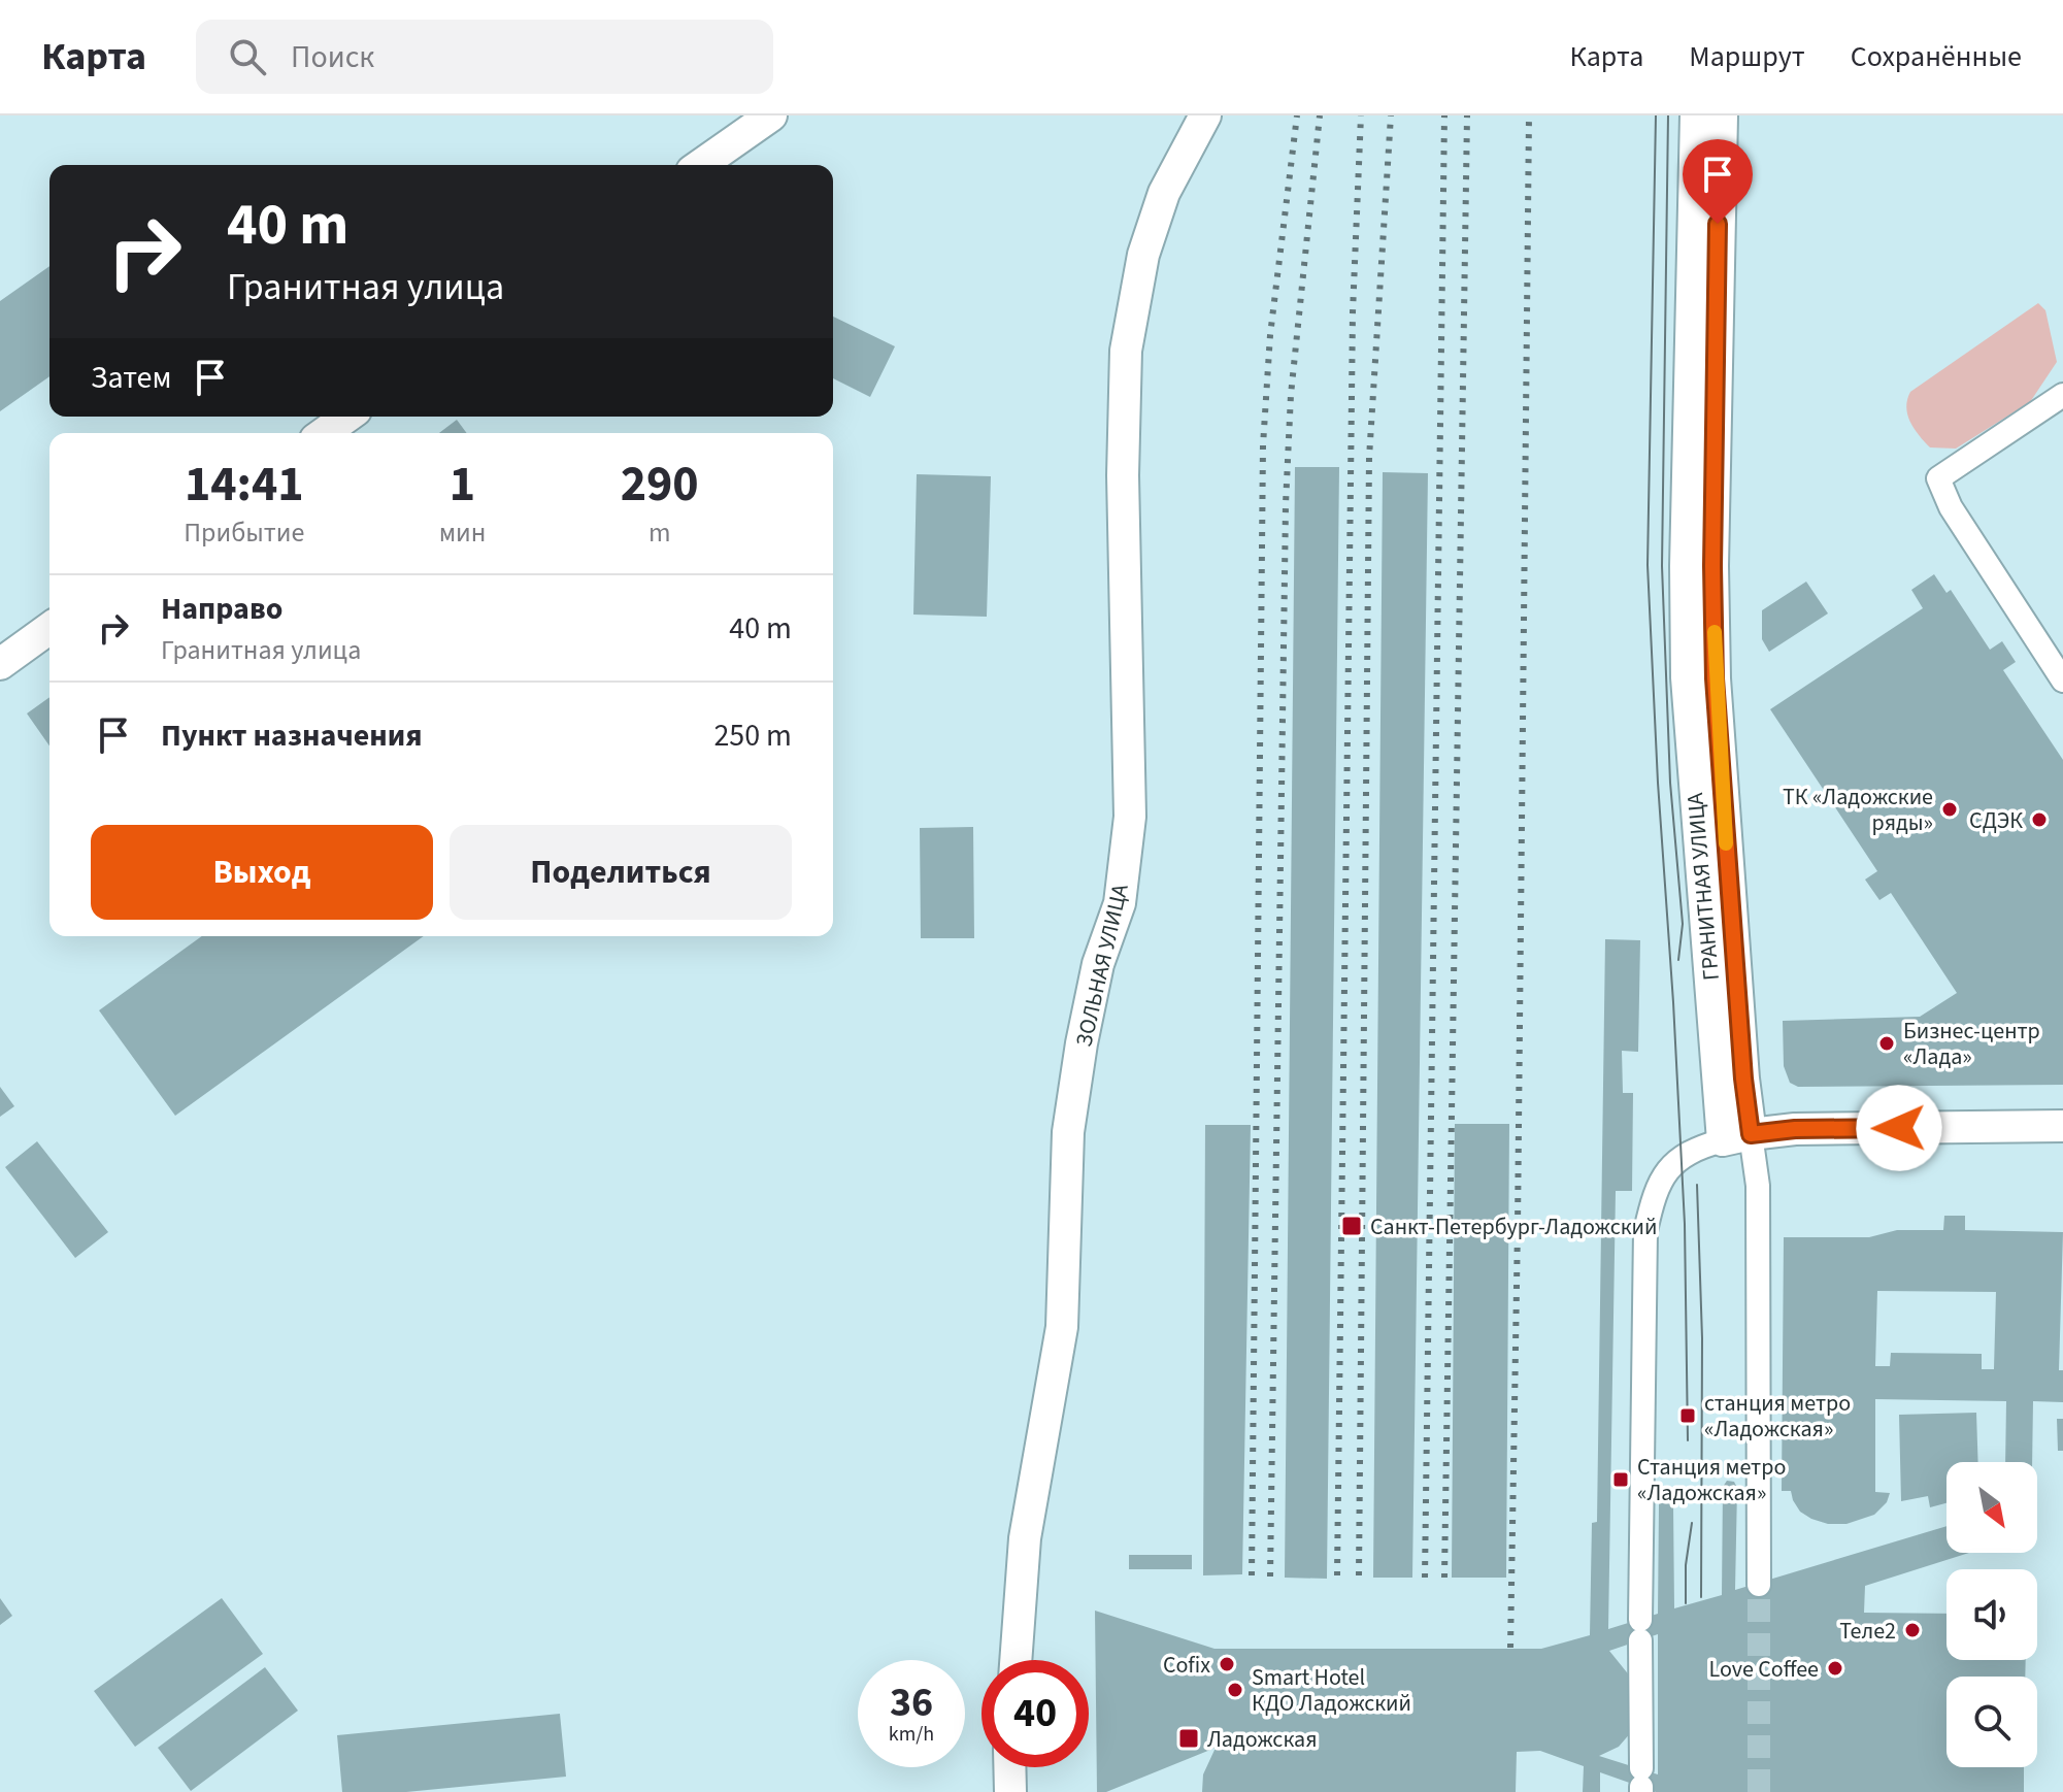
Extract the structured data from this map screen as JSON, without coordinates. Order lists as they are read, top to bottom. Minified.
{"streets":{"street":["ГРАНИТНАЯ УЛИЦА","ЗОЛЬНАЯ УЛИЦА"]},"places":{"other":["ТК «Ладожские ряды»","СДЭК","Бизнес-центр «Лада»","Теле2","Cofix","Love Coffee","Smart Hotel КДО Ладожский"],"transit":["Санкт-Петербург-Ладожский","станция метро «Ладожская»","Станция метро «Ладожская»","Ладожская"]},"north":"bottom right","page":{"header":"Карта","search":"Поиск","nav":["Карта","Маршрут","Сохранённые"],"turn":["40 m","Гранитная улица"],"then":"Затем","eta":["14:41","Прибытие","1","мин","290","m"],"list":[{"name":"Направо","note":"Гранитная улица","value":"40 m"},{"name":"Пункт назначения","value":"250 m"}],"buttons":["Выход","Поделиться"],"speed":"36 km/h","limit":"40"}}
